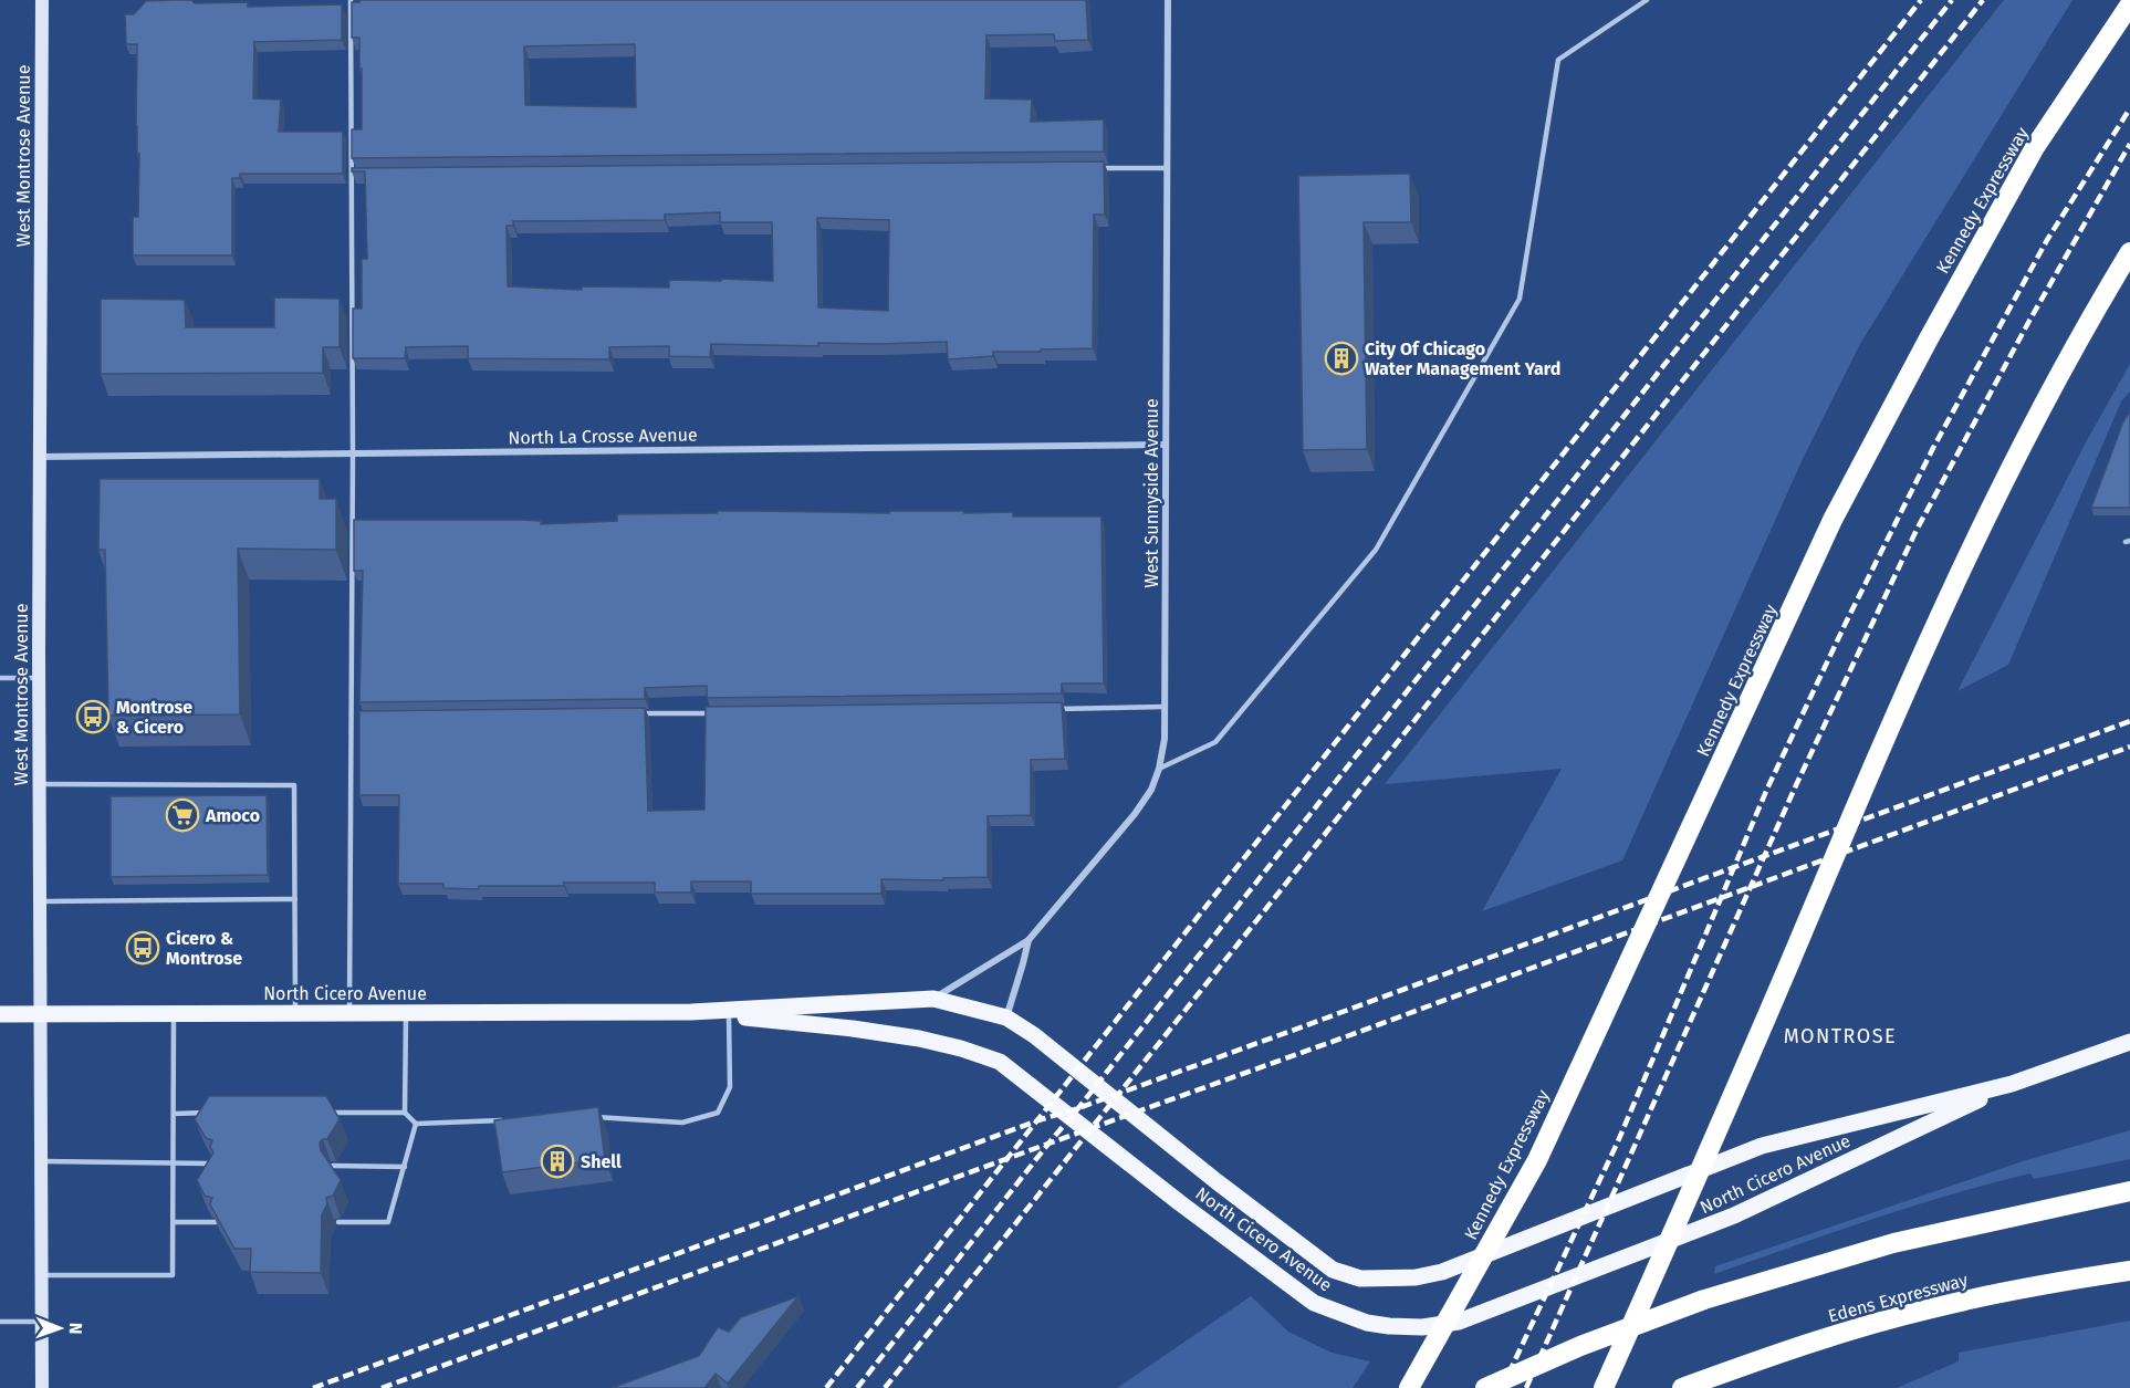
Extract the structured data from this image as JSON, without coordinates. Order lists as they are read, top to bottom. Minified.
{"streets":{"highway":["Kennedy Expressway","Edens Expressway"],"main road":["West Montrose Avenue","North Cicero Avenue"],"street":["North La Crosse Avenue","West Sunnyside Avenue"]},"crossings":[["West Montrose Avenue","North La Crosse Avenue"],["West Montrose Avenue","North Cicero Avenue"],["North La Crosse Avenue","West Sunnyside Avenue"],["West Sunnyside Avenue","North Cicero Avenue"]],"districts":["MONTROSE"],"places":{"building":["City Of Chicago Water Management Yard","Shell"],"bus stop":["Montrose & Cicero","Cicero & Montrose"],"supermarket":["Amoco"]},"north":"right"}
